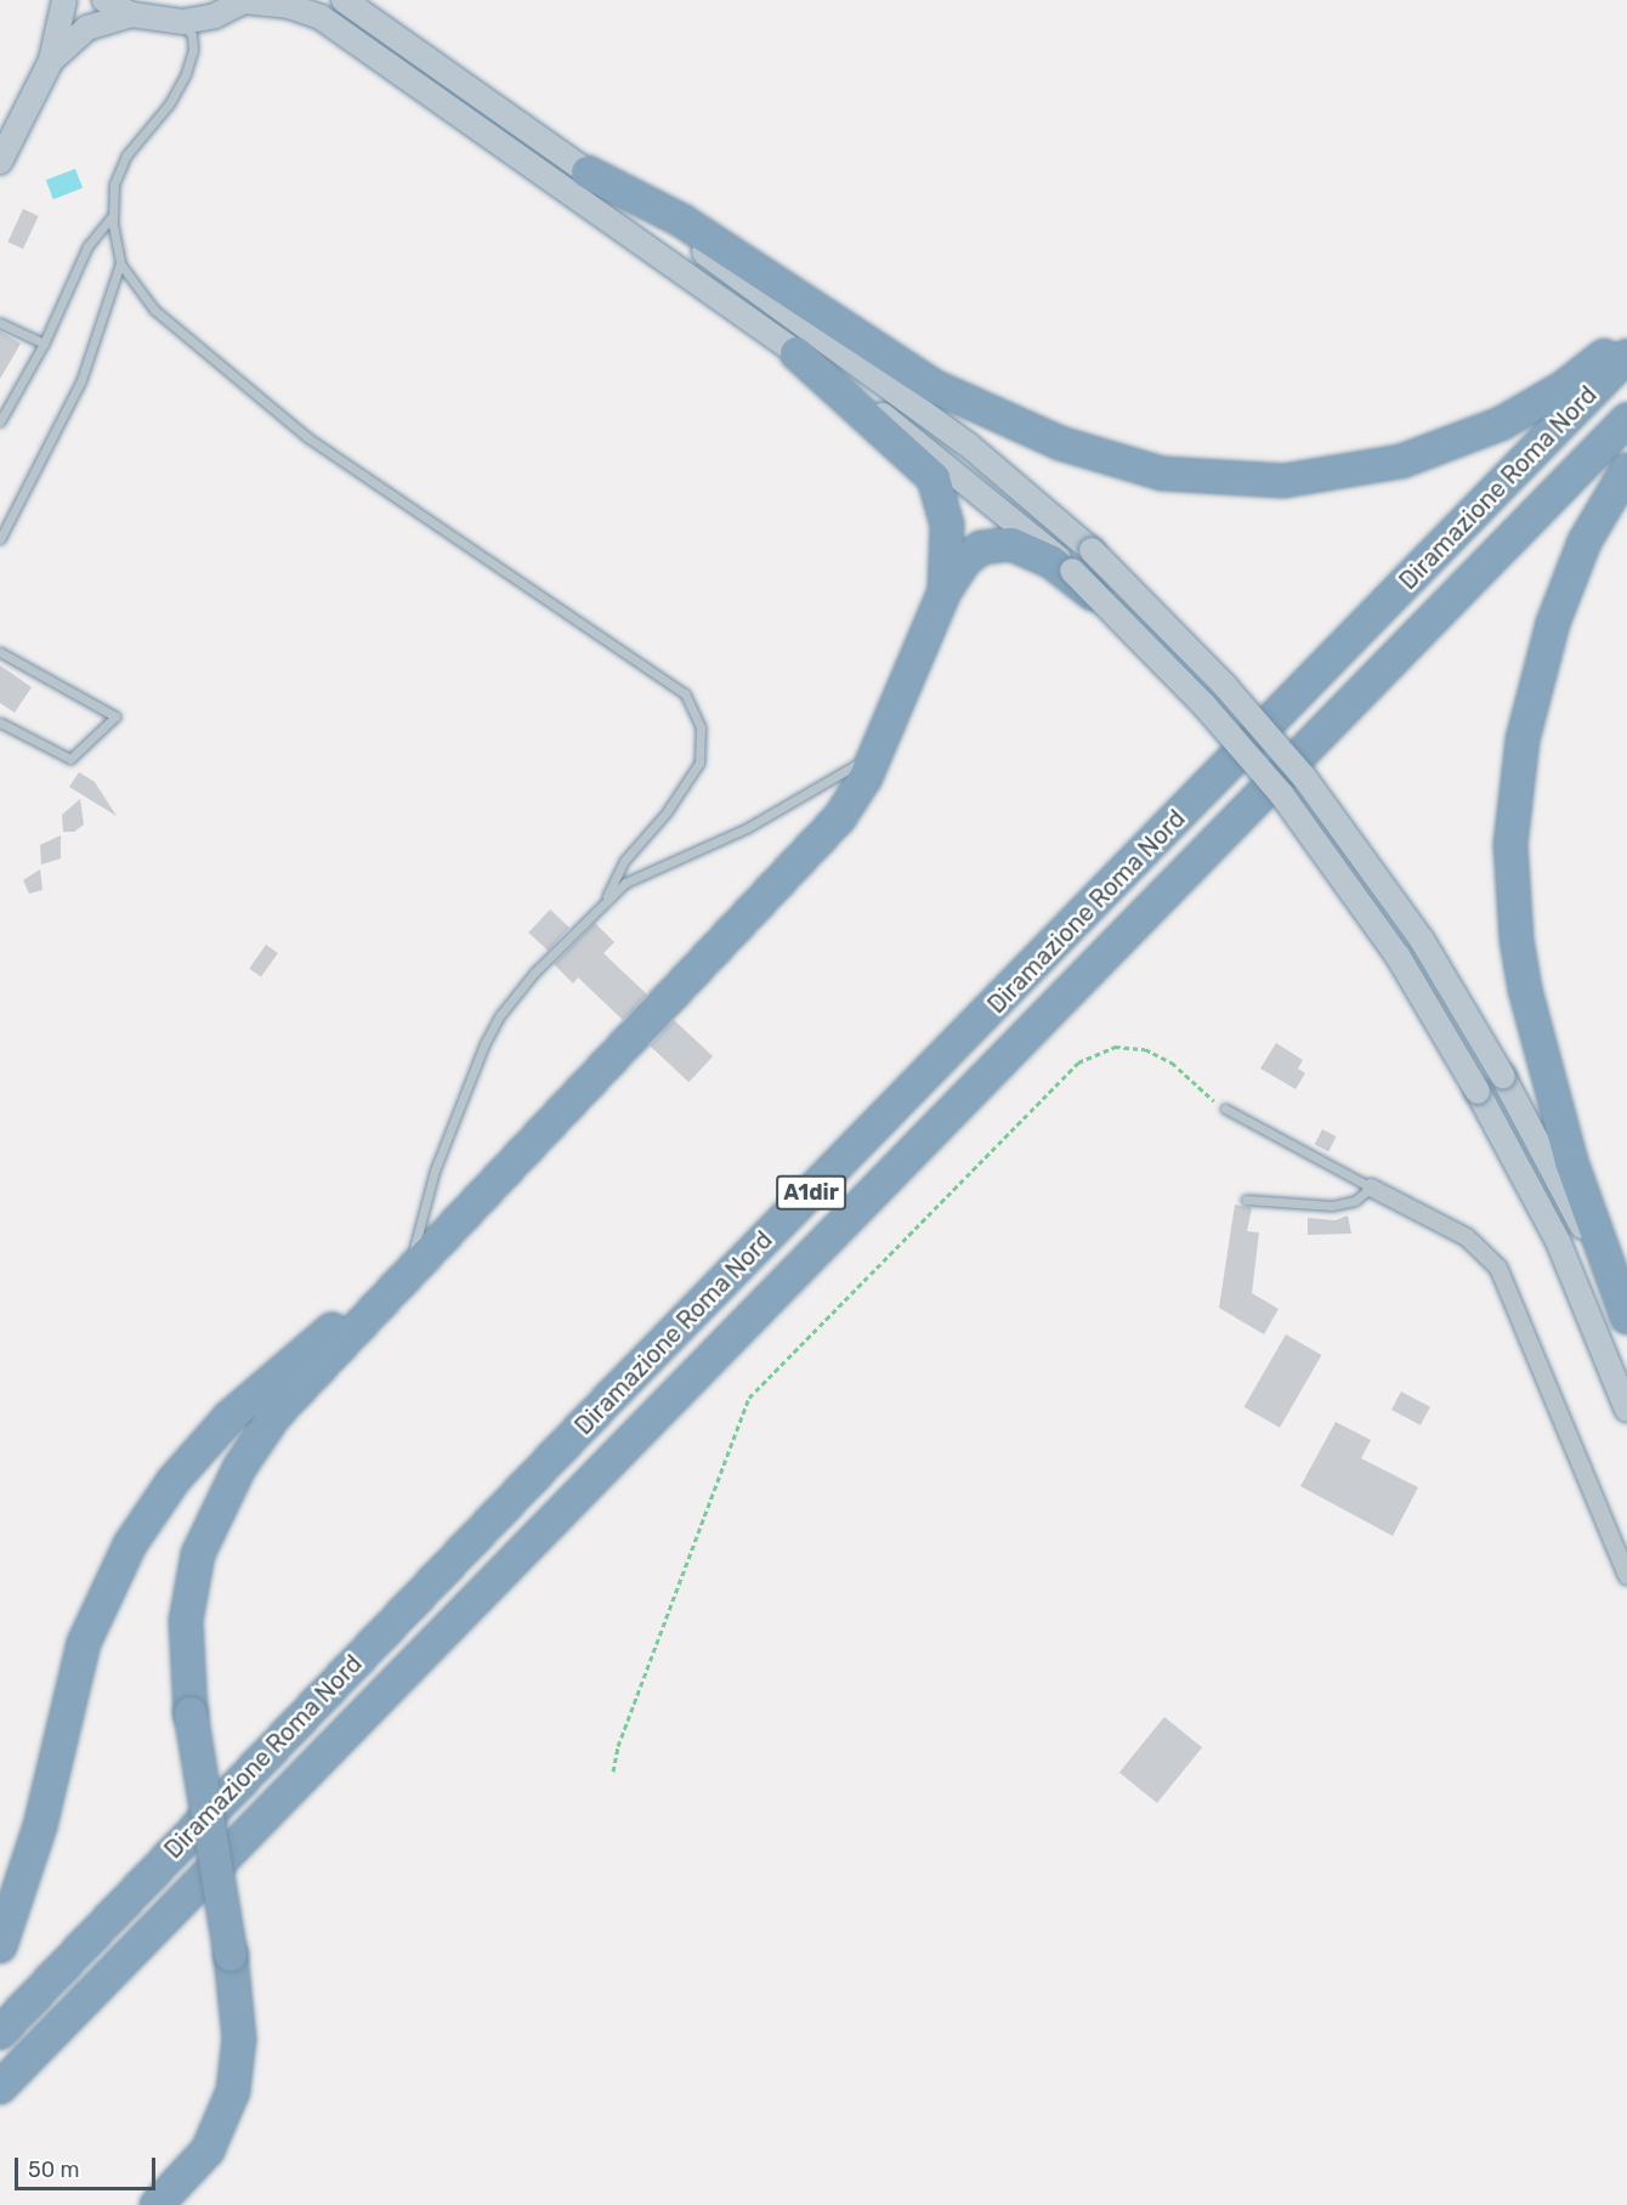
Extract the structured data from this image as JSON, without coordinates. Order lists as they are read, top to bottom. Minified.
{"streets":{"highway":["Diramazione Roma Nord","A1dir"]},"scale_bar":"50 m"}
